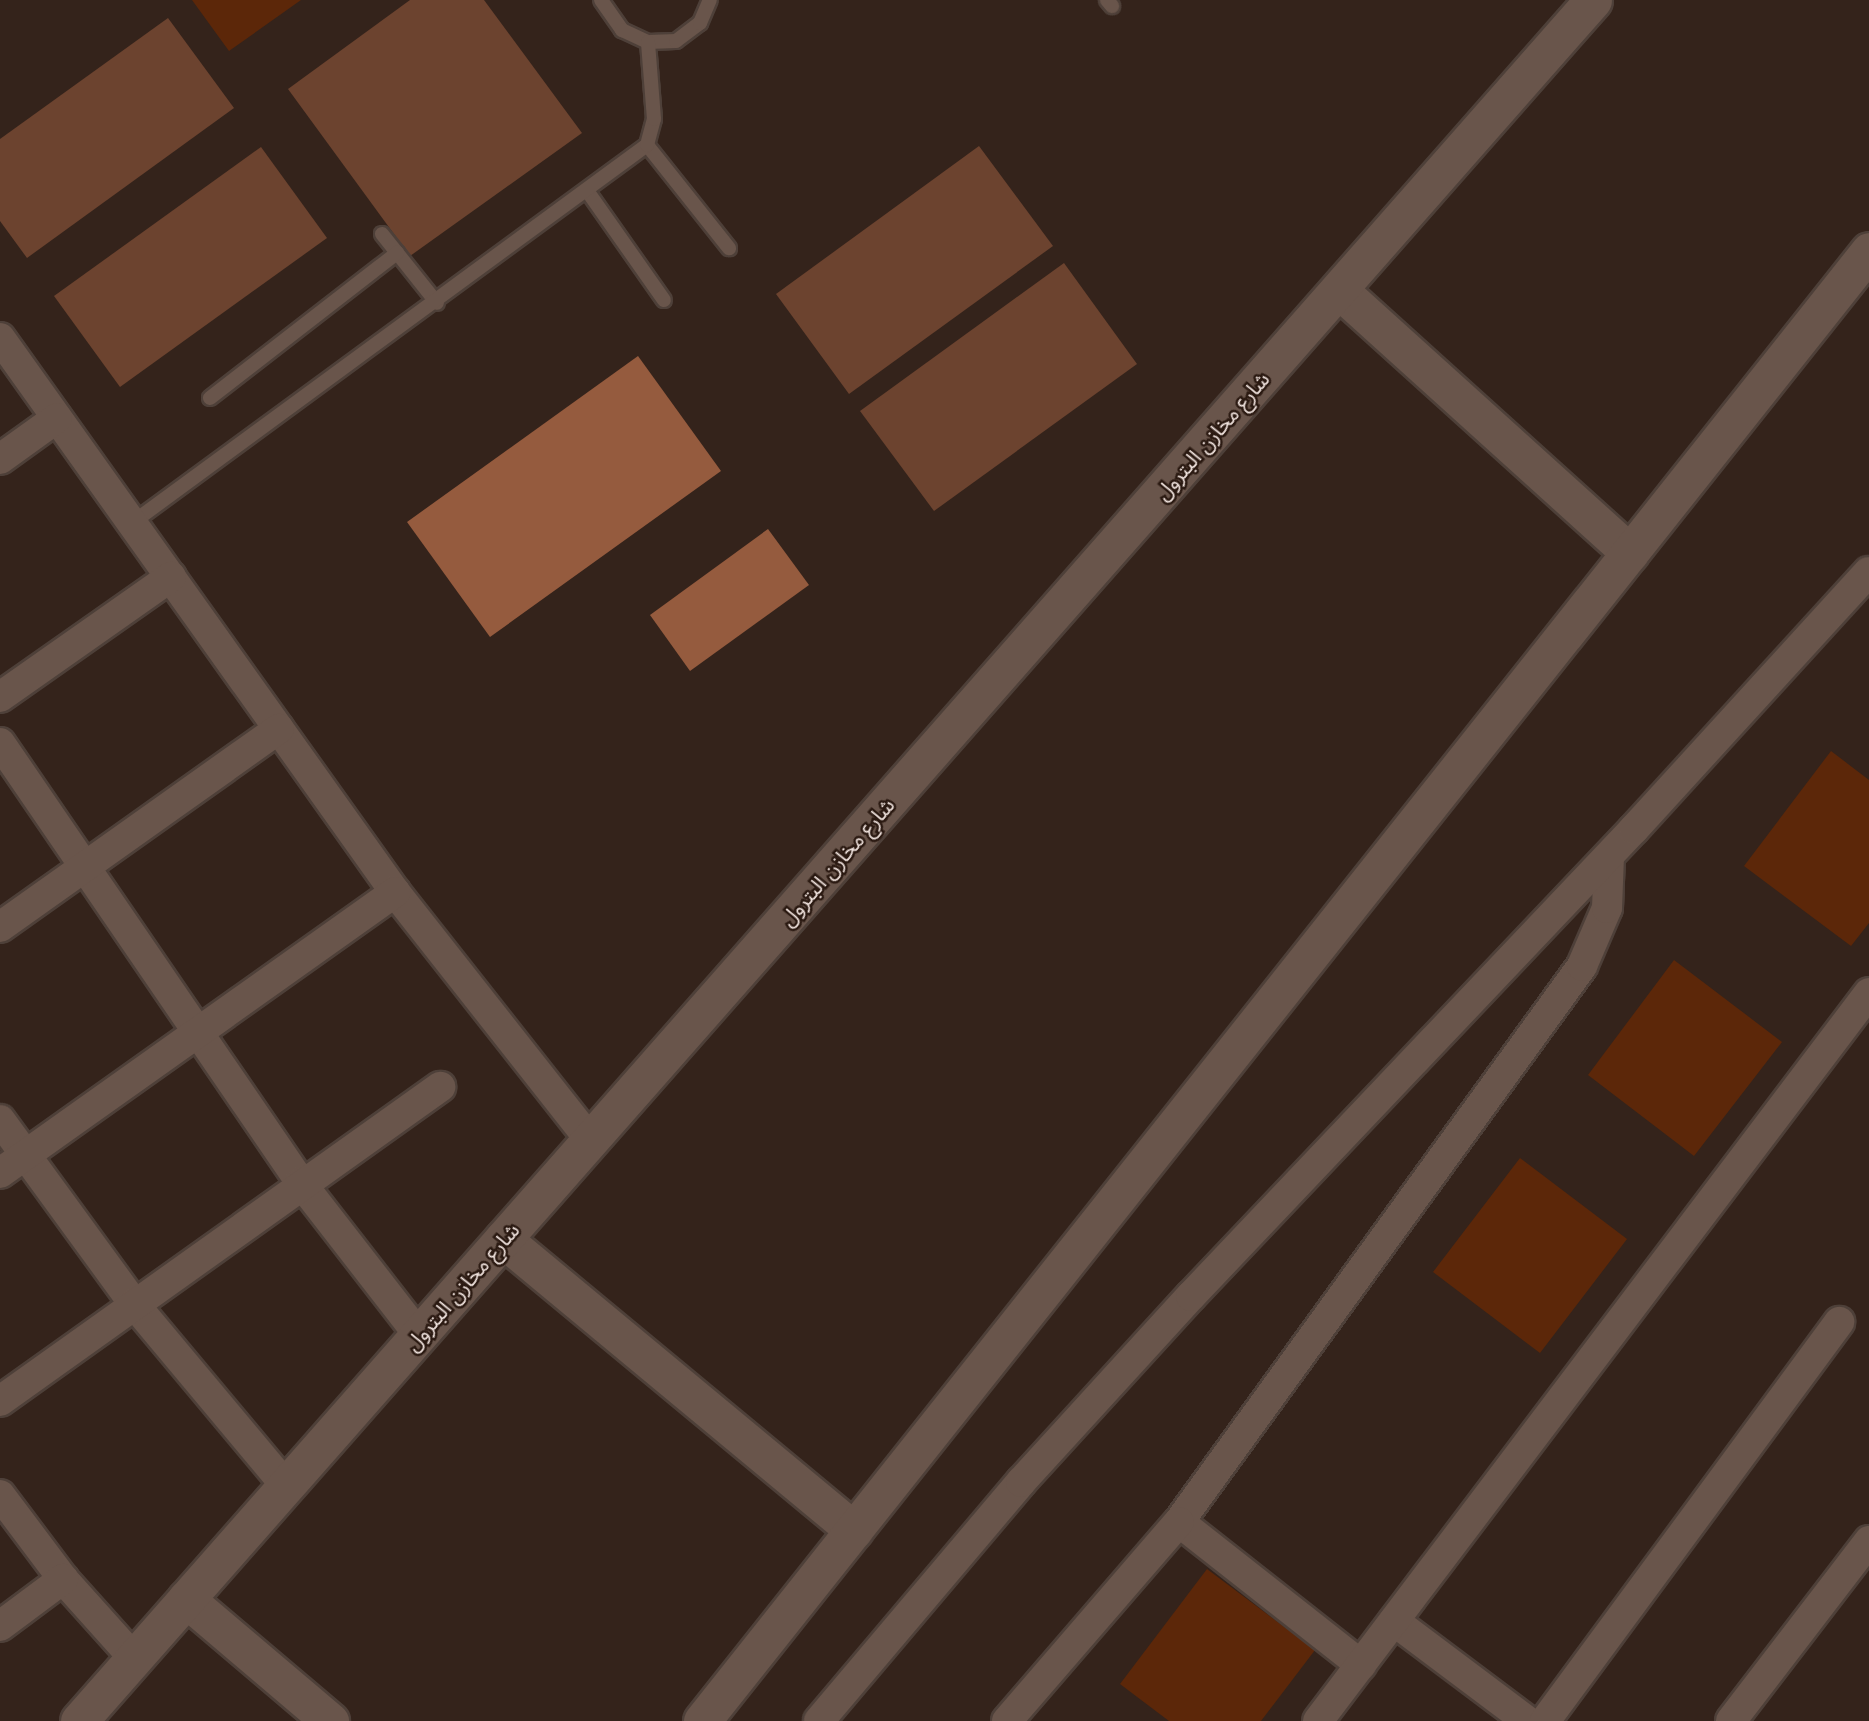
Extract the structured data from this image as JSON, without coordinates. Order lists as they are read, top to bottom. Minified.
{"streets":{"street":["شارع مخازن البترول"]}}
